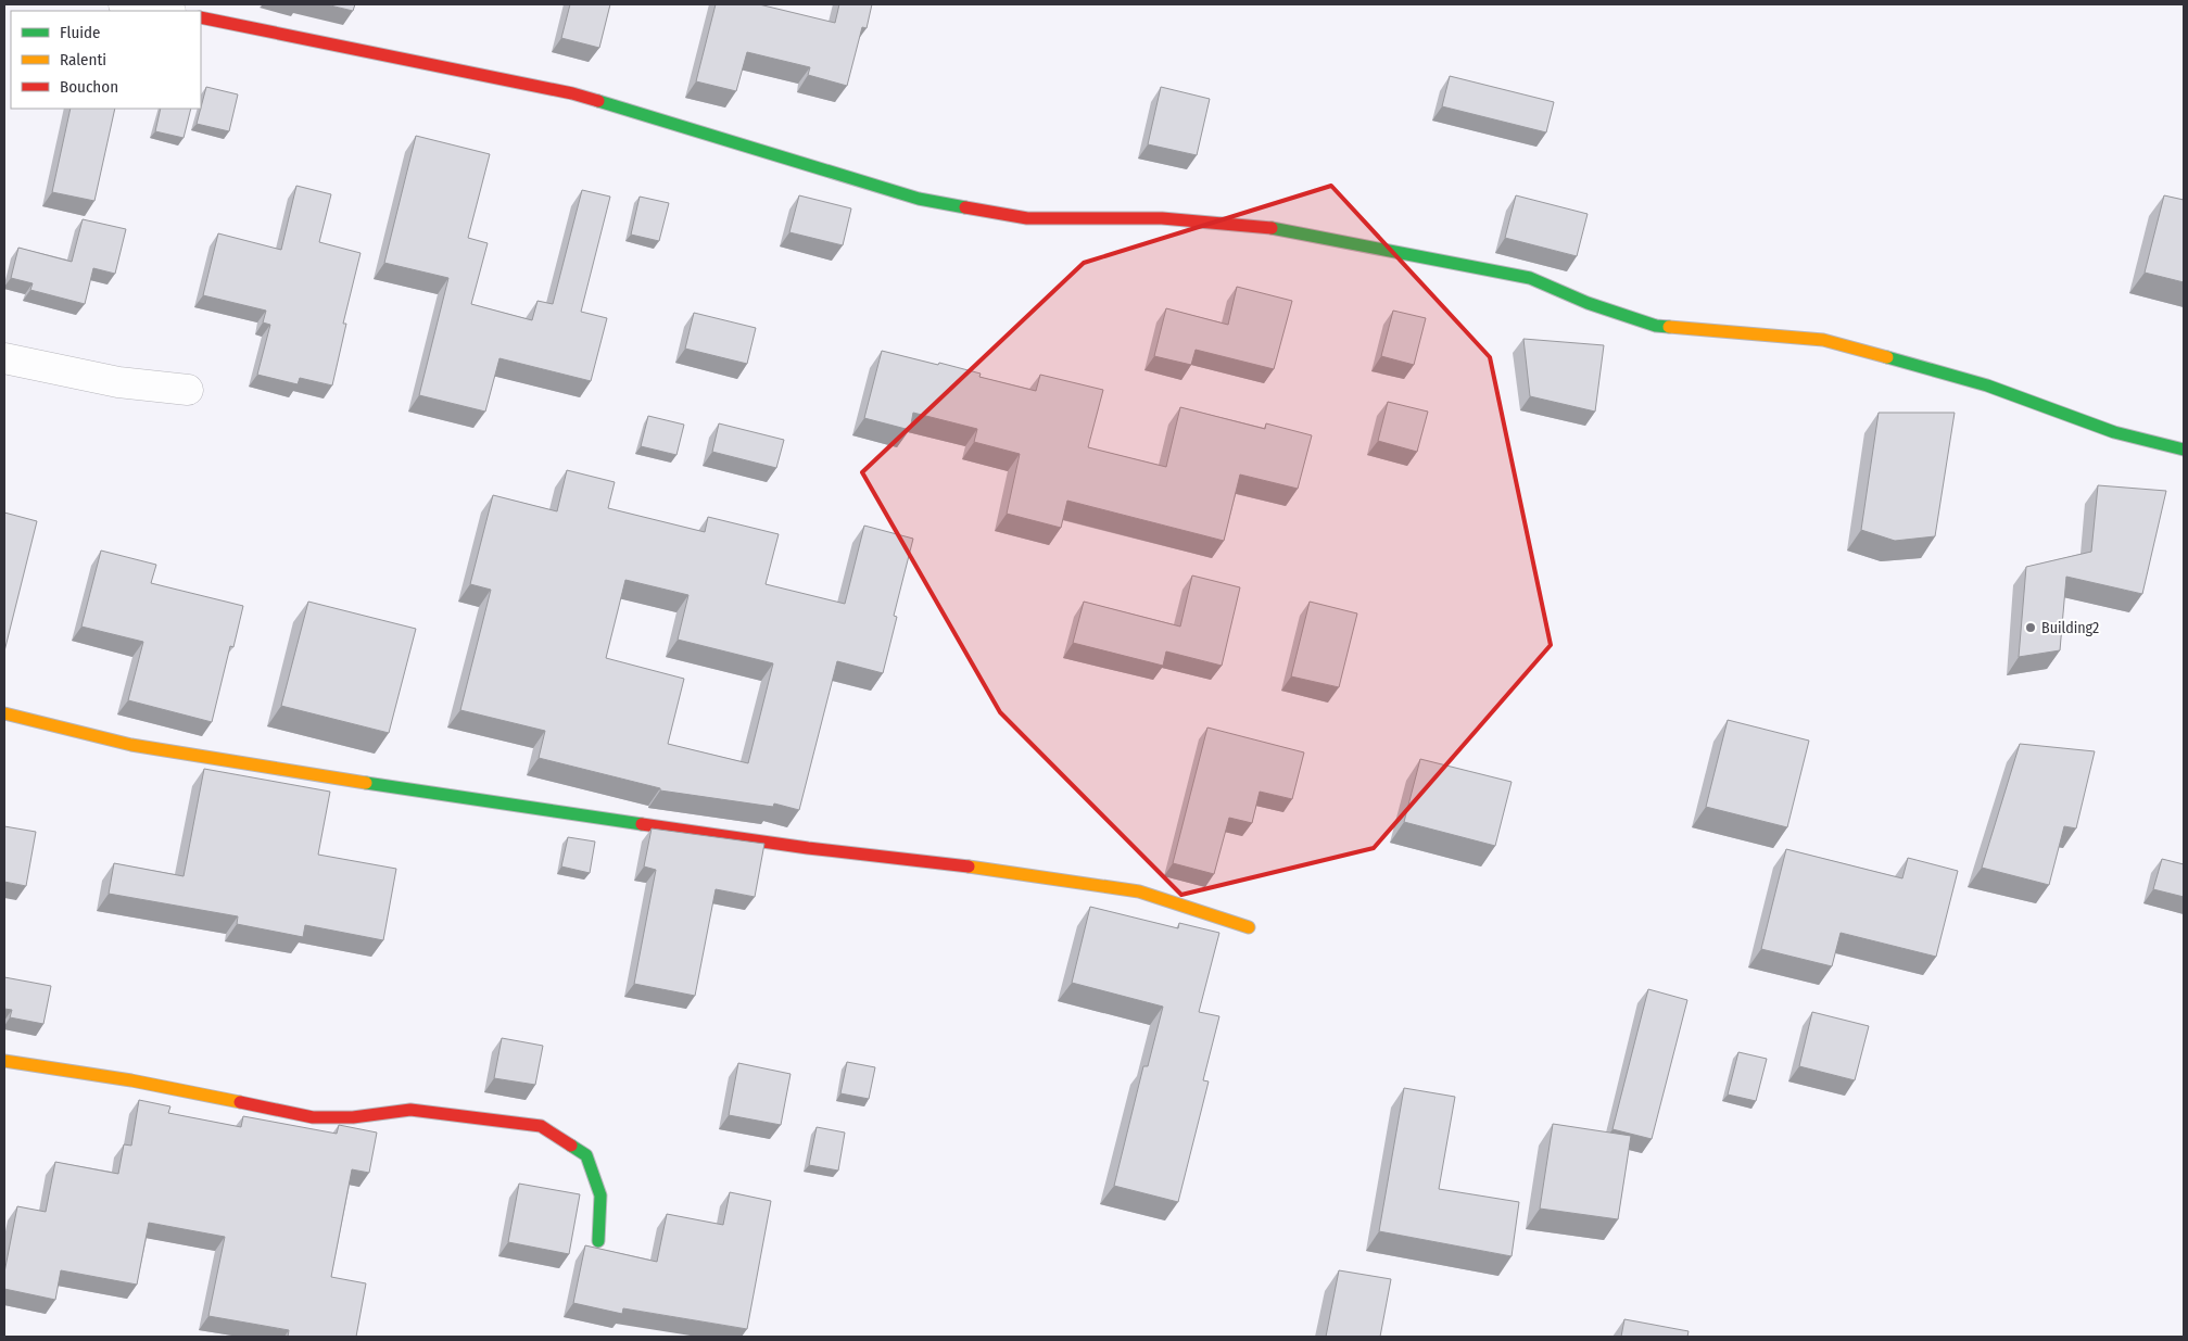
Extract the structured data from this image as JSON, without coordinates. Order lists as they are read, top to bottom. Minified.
{"places":["Building2"],"legend":["Fluide","Ralenti","Bouchon"]}
